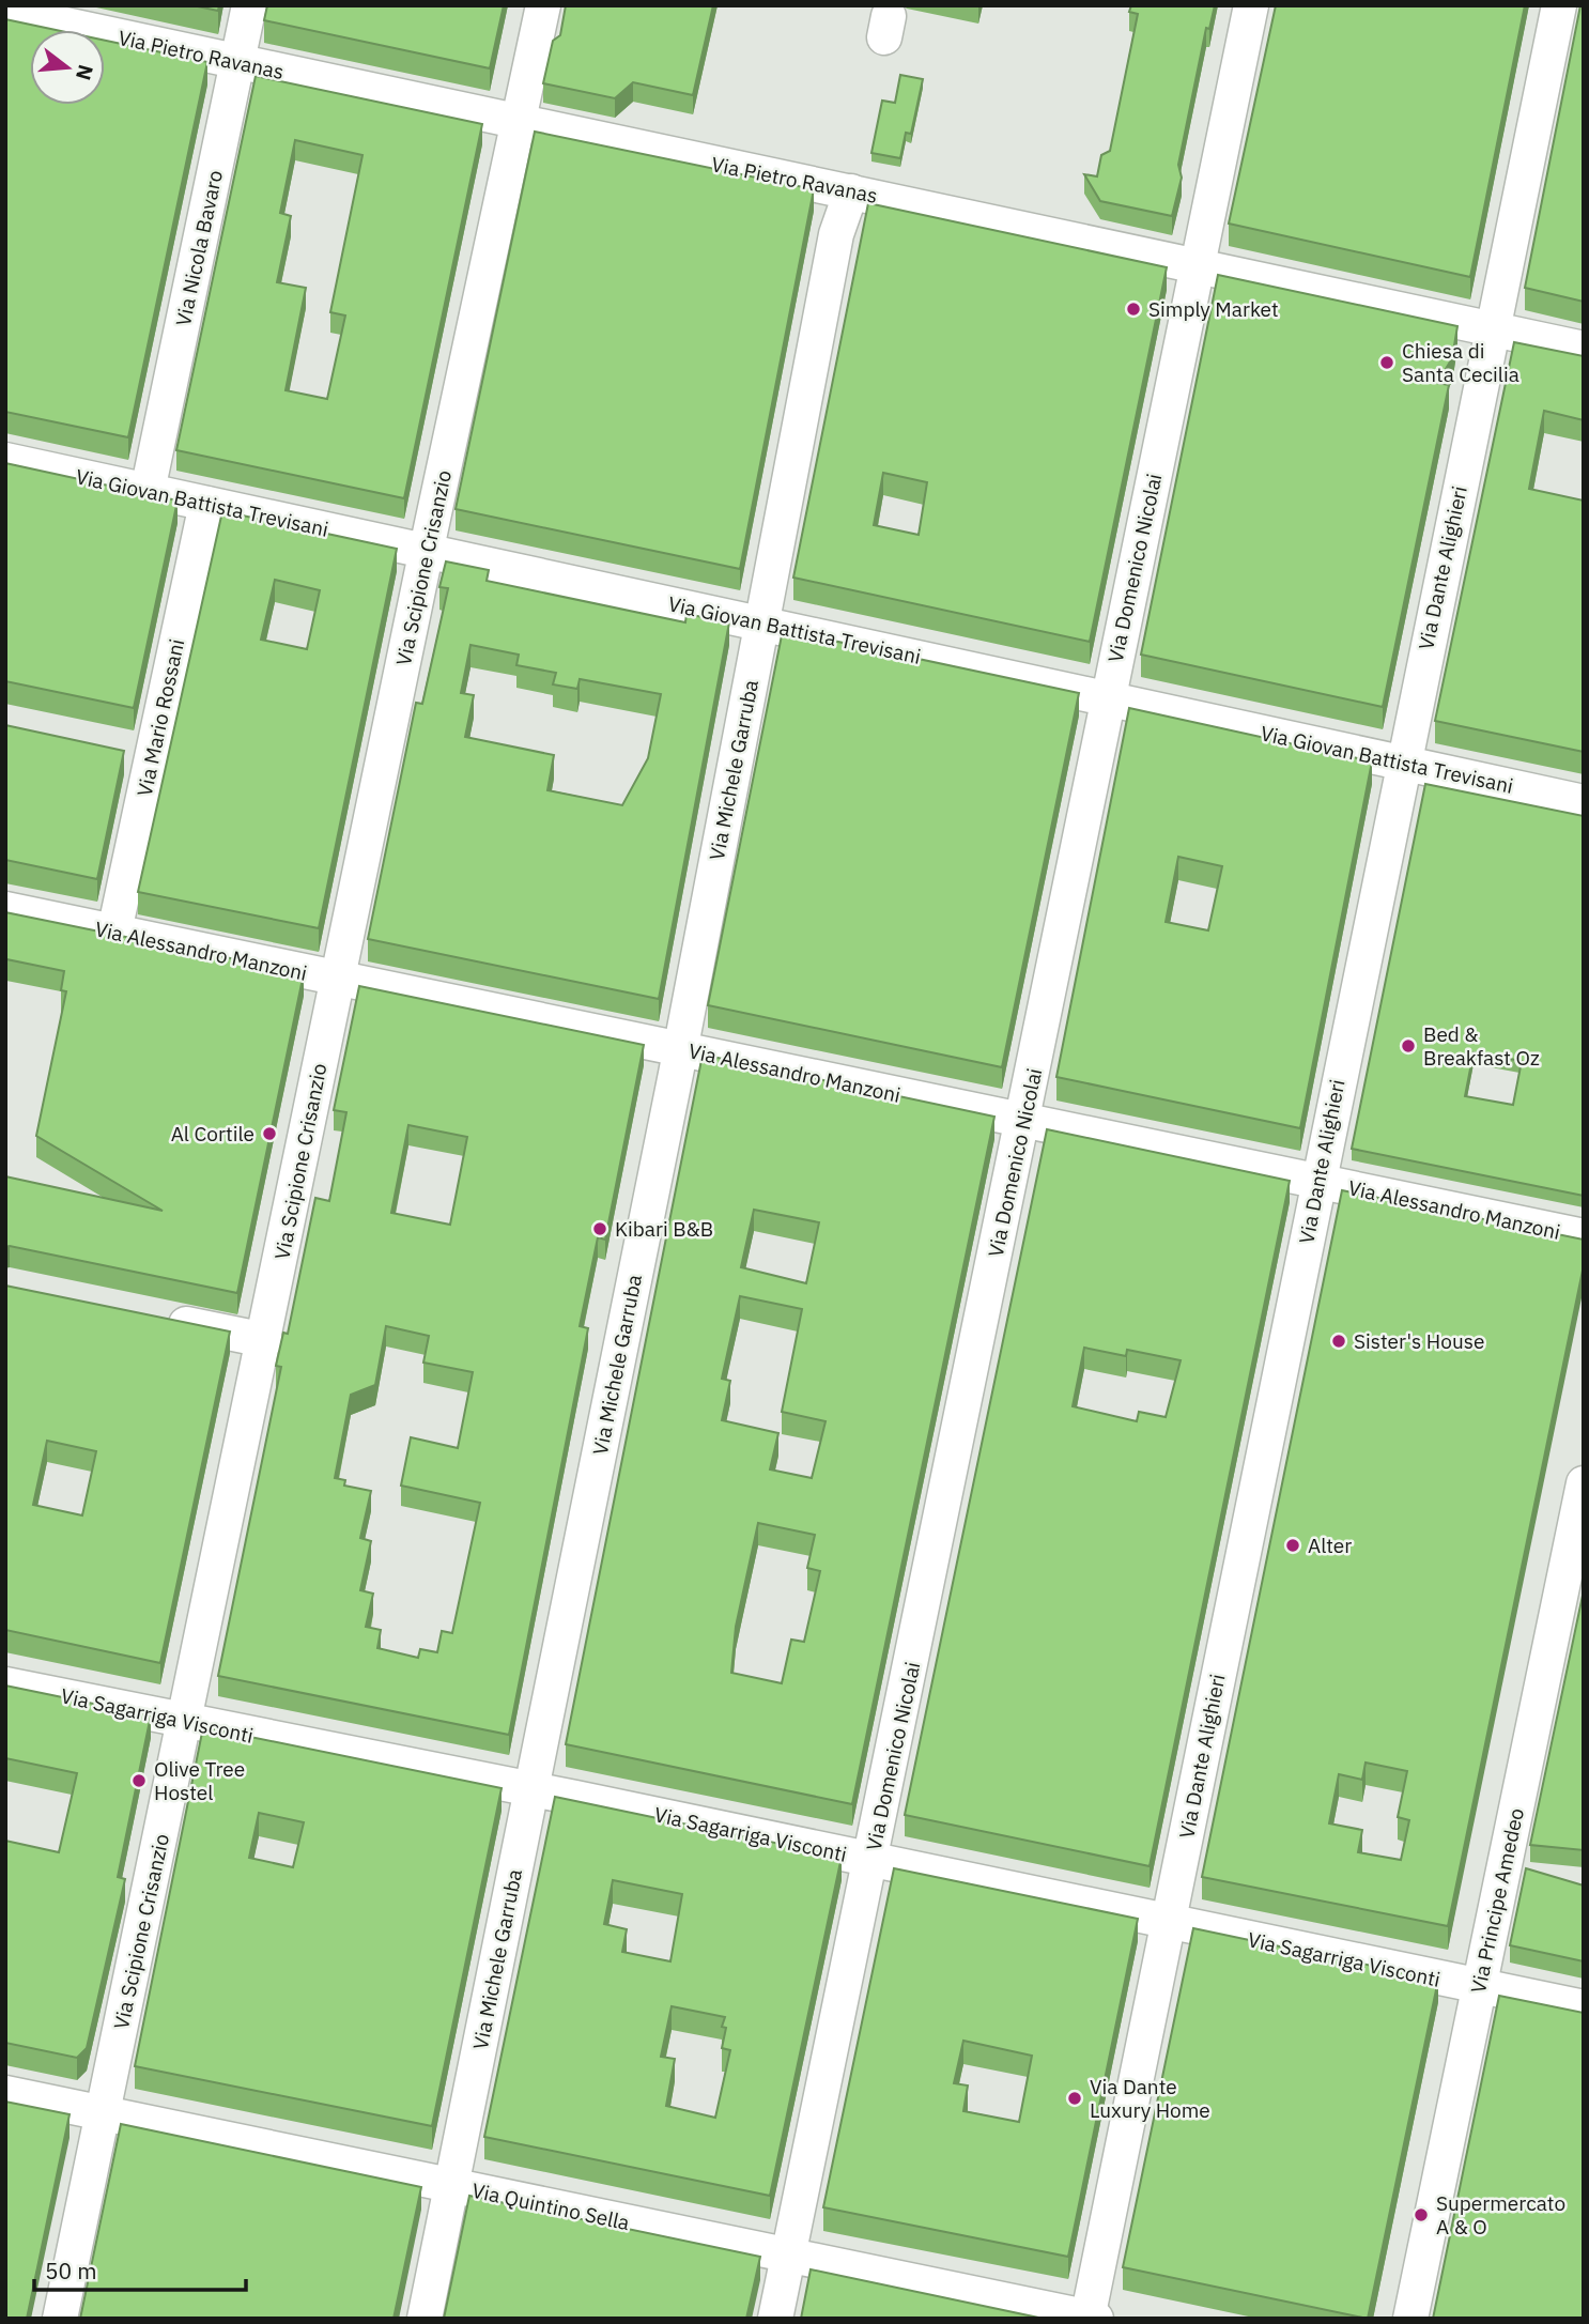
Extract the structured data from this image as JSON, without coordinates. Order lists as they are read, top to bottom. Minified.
{"streets":{"street":["Via Pietro Ravanas","Via Nicola Bavaro","Via Giovan Battista Trevisani","Via Scipione Crisanzio","Via Domenico Nicolai","Via Dante Alighieri","Via Mario Rossani","Via Michele Garruba","Via Alessandro Manzoni","Via Sagarriga Visconti","Via Principe Amedeo","Via Quintino Sella"]},"crossings":[["Via Pietro Ravanas","Via Nicola Bavaro"],["Via Pietro Ravanas","Via Scipione Crisanzio"],["Via Pietro Ravanas","Via Domenico Nicolai"],["Via Pietro Ravanas","Via Dante Alighieri"],["Via Pietro Ravanas","Via Michele Garruba"],["Via Nicola Bavaro","Via Giovan Battista Trevisani"],["Via Giovan Battista Trevisani","Via Scipione Crisanzio"],["Via Giovan Battista Trevisani","Via Domenico Nicolai"],["Via Giovan Battista Trevisani","Via Dante Alighieri"],["Via Giovan Battista Trevisani","Via Mario Rossani"],["Via Giovan Battista Trevisani","Via Michele Garruba"],["Via Scipione Crisanzio","Via Alessandro Manzoni"],["Via Scipione Crisanzio","Via Sagarriga Visconti"],["Via Scipione Crisanzio","Via Quintino Sella"],["Via Domenico Nicolai","Via Alessandro Manzoni"],["Via Domenico Nicolai","Via Sagarriga Visconti"],["Via Domenico Nicolai","Via Quintino Sella"],["Via Dante Alighieri","Via Alessandro Manzoni"],["Via Dante Alighieri","Via Sagarriga Visconti"],["Via Dante Alighieri","Via Quintino Sella"],["Via Mario Rossani","Via Alessandro Manzoni"],["Via Michele Garruba","Via Alessandro Manzoni"],["Via Michele Garruba","Via Sagarriga Visconti"],["Via Michele Garruba","Via Quintino Sella"],["Via Sagarriga Visconti","Via Principe Amedeo"]],"places":["Simply Market","Chiesa di Santa Cecilia","Bed & Breakfast Oz","Al Cortile","Kibari B&B","Sister's House","Alter","Olive Tree Hostel","Via Dante Luxury Home","Supermercato A & O"],"scale_bar":"50 m","north":"right"}
